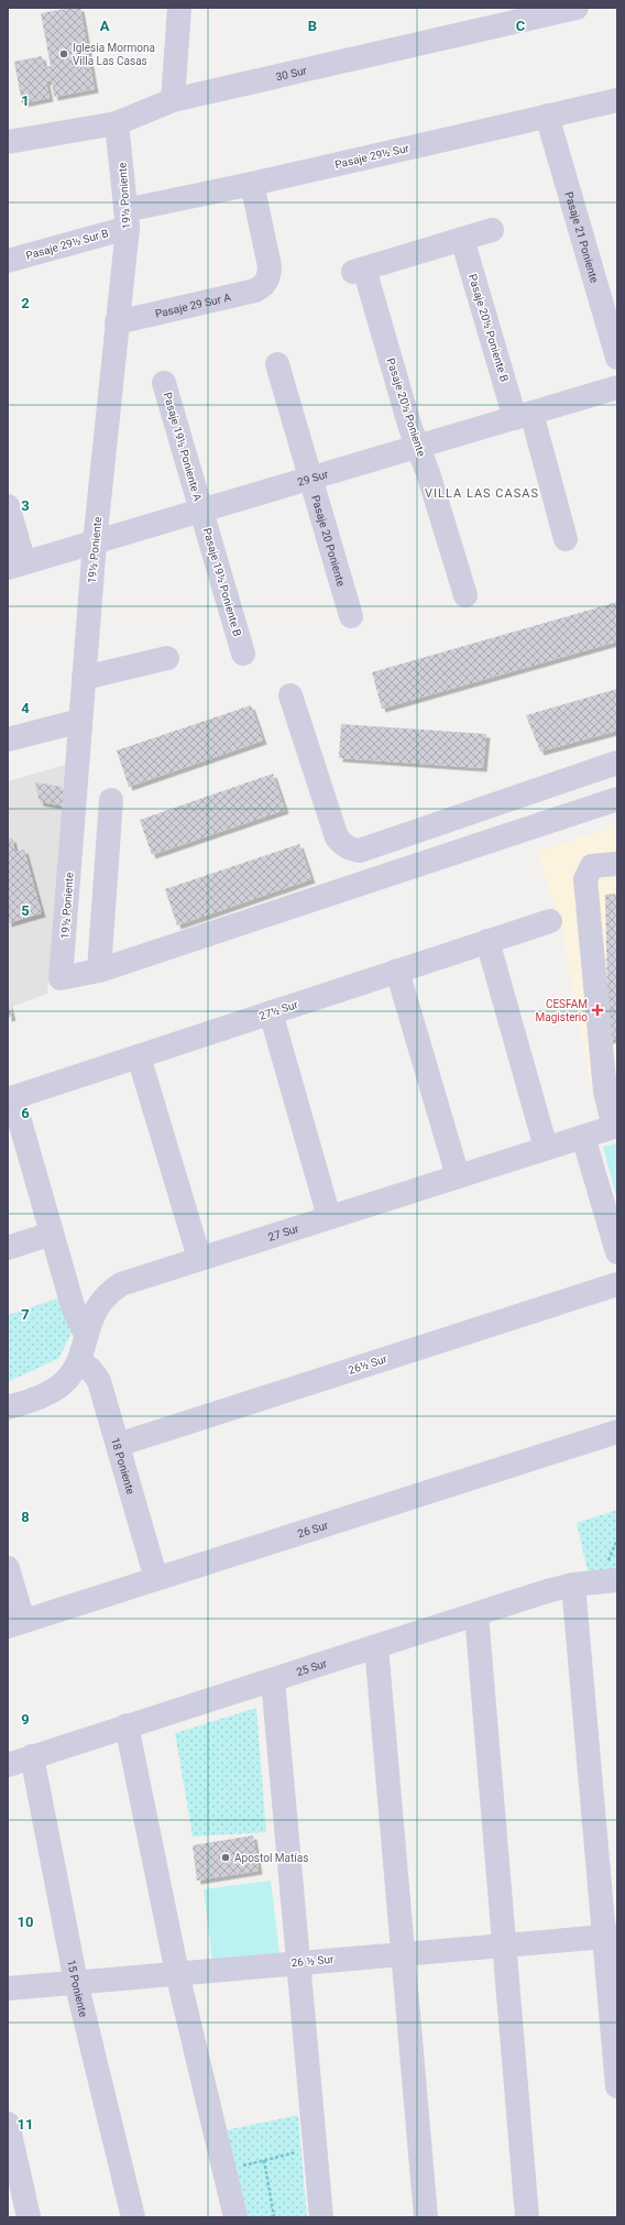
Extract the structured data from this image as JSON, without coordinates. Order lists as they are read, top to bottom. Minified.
{"streets":{"street":["30 Sur","Pasaje 29½ Sur","19½ Poniente","Pasaje 21 Poniente","Pasaje 29½ Sur B","Pasaje 29 Sur A","Pasaje 20½ Poniente B","Pasaje 20½ Poniente","Pasaje 19½ Poniente A","29 Sur","Pasaje 20 Poniente","Pasaje 19½ Poniente B","27½ Sur","27 Sur","26½ Sur","18 Poniente","26 Sur","25 Sur","26 ½ Sur","15 Poniente"]},"crossings":[["30 Sur","19½ Poniente"],["Pasaje 29½ Sur","19½ Poniente"],["Pasaje 29½ Sur","Pasaje 21 Poniente"],["Pasaje 29½ Sur","Pasaje 29½ Sur B"],["Pasaje 29½ Sur","Pasaje 29 Sur A"],["19½ Poniente","Pasaje 29½ Sur B"],["19½ Poniente","Pasaje 29 Sur A"],["19½ Poniente","29 Sur"],["Pasaje 20½ Poniente B","Pasaje 20½ Poniente"],["Pasaje 20½ Poniente B","29 Sur"],["Pasaje 20½ Poniente","29 Sur"],["Pasaje 19½ Poniente A","29 Sur"],["Pasaje 19½ Poniente A","Pasaje 19½ Poniente B"],["29 Sur","Pasaje 20 Poniente"],["29 Sur","Pasaje 19½ Poniente B"],["27 Sur","18 Poniente"],["26½ Sur","18 Poniente"],["18 Poniente","26 Sur"],["25 Sur","15 Poniente"],["26 ½ Sur","15 Poniente"]],"districts":["VILLA LAS CASAS"],"places":{"other":["Iglesia Mormona Villa Las Casas","Apostol Matías"],"health":["CESFAM Magisterio"]},"grid":{"columns":["A","B","C"],"rows":["1","2","3","4","5","6","7","8","9","10","11"]}}
